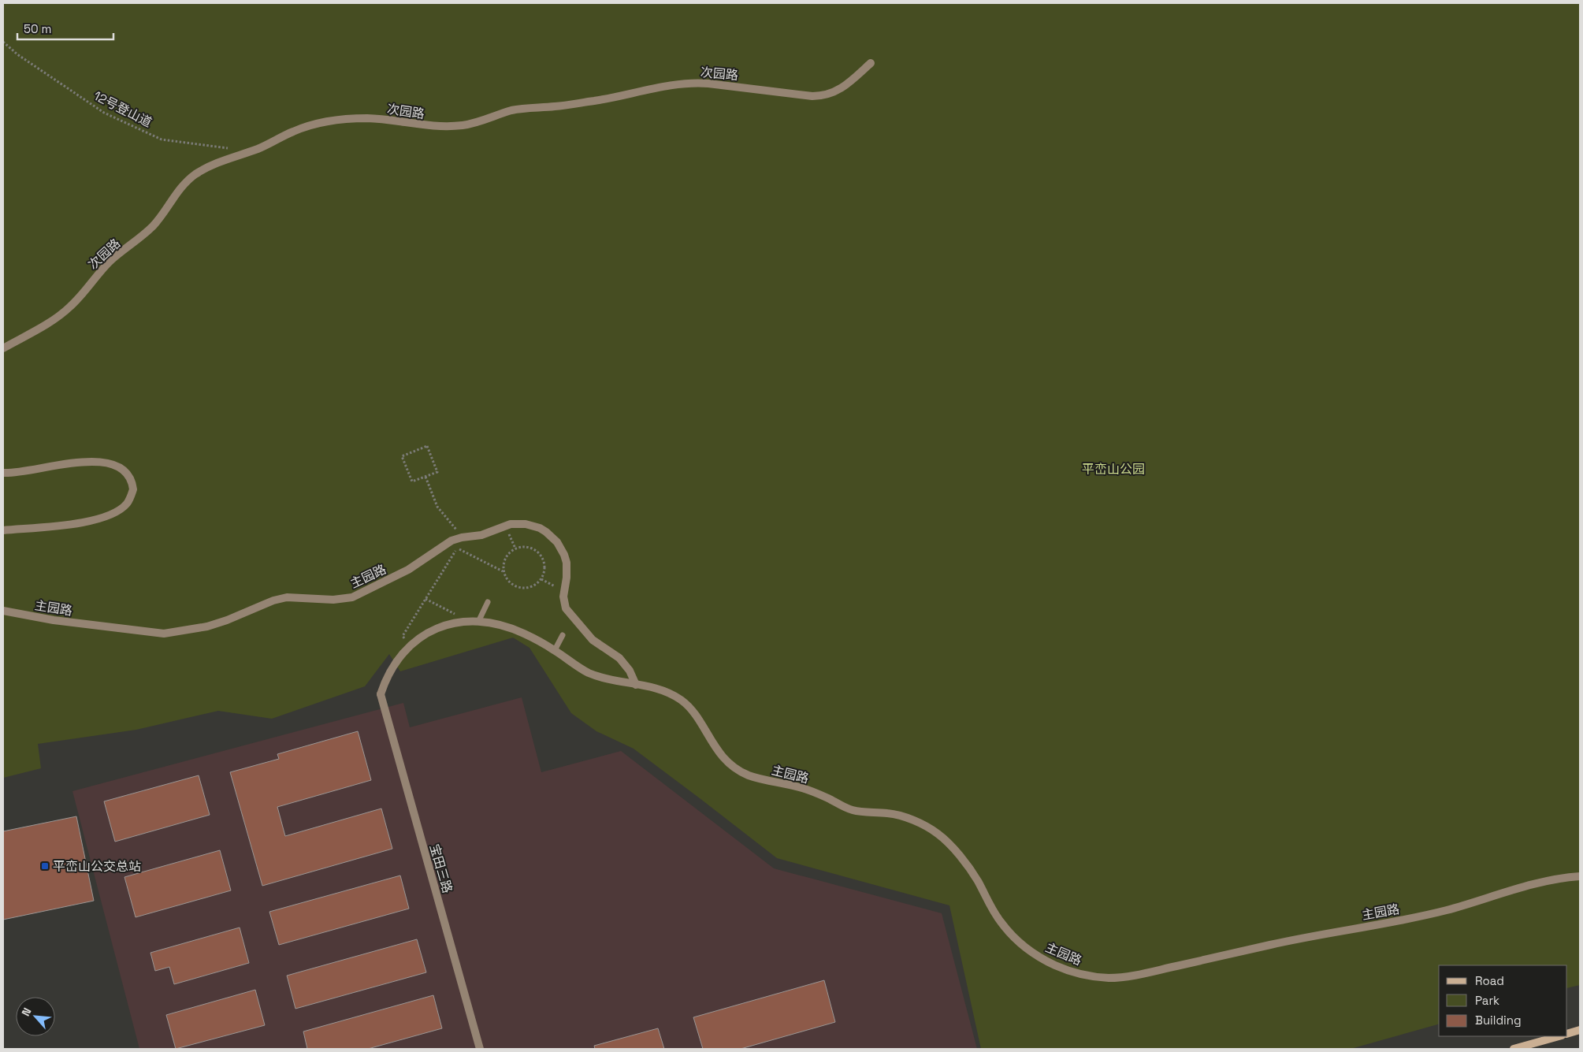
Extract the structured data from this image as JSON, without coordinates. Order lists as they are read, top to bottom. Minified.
{"streets":{"street":["次园路","主园路","宝田三路"],"path":["12号登山道"]},"crossings":[["主园路","宝田三路"]],"parks":["平峦山公园"],"places":{"transit":["平峦山公交总站"]},"legend":["Road","Park","Building"],"scale_bar":"50 m","north":"top left"}
